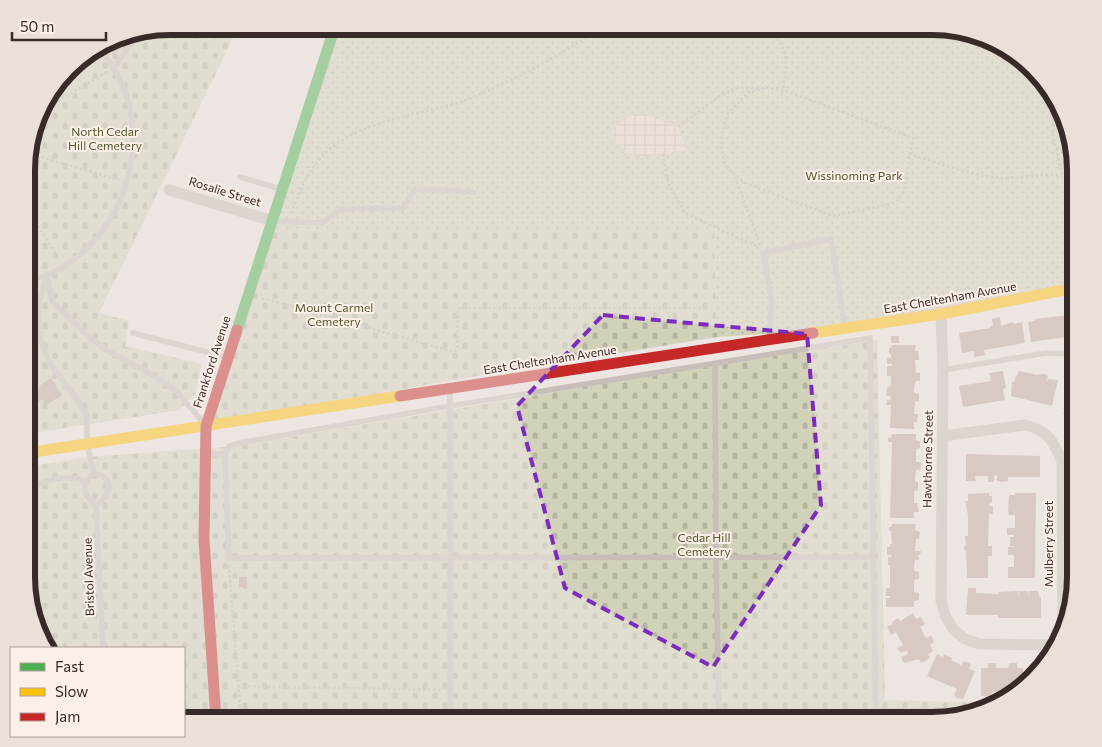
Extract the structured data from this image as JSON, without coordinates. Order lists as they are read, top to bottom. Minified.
{"streets":{"street":["Rosalie Street","East Cheltenham Avenue","Frankford Avenue","Hawthorne Street","Mulberry Street"],"lane":["Bristol Avenue"]},"crossings":[["Rosalie Street","Frankford Avenue"],["East Cheltenham Avenue","Frankford Avenue"],["East Cheltenham Avenue","Hawthorne Street"],["Hawthorne Street","Mulberry Street"]],"parks":["North Cedar Hill Cemetery","Wissinoming Park","Mount Carmel Cemetery","Cedar Hill Cemetery"],"legend":["Fast","Slow","Jam"],"scale_bar":"50 m"}
